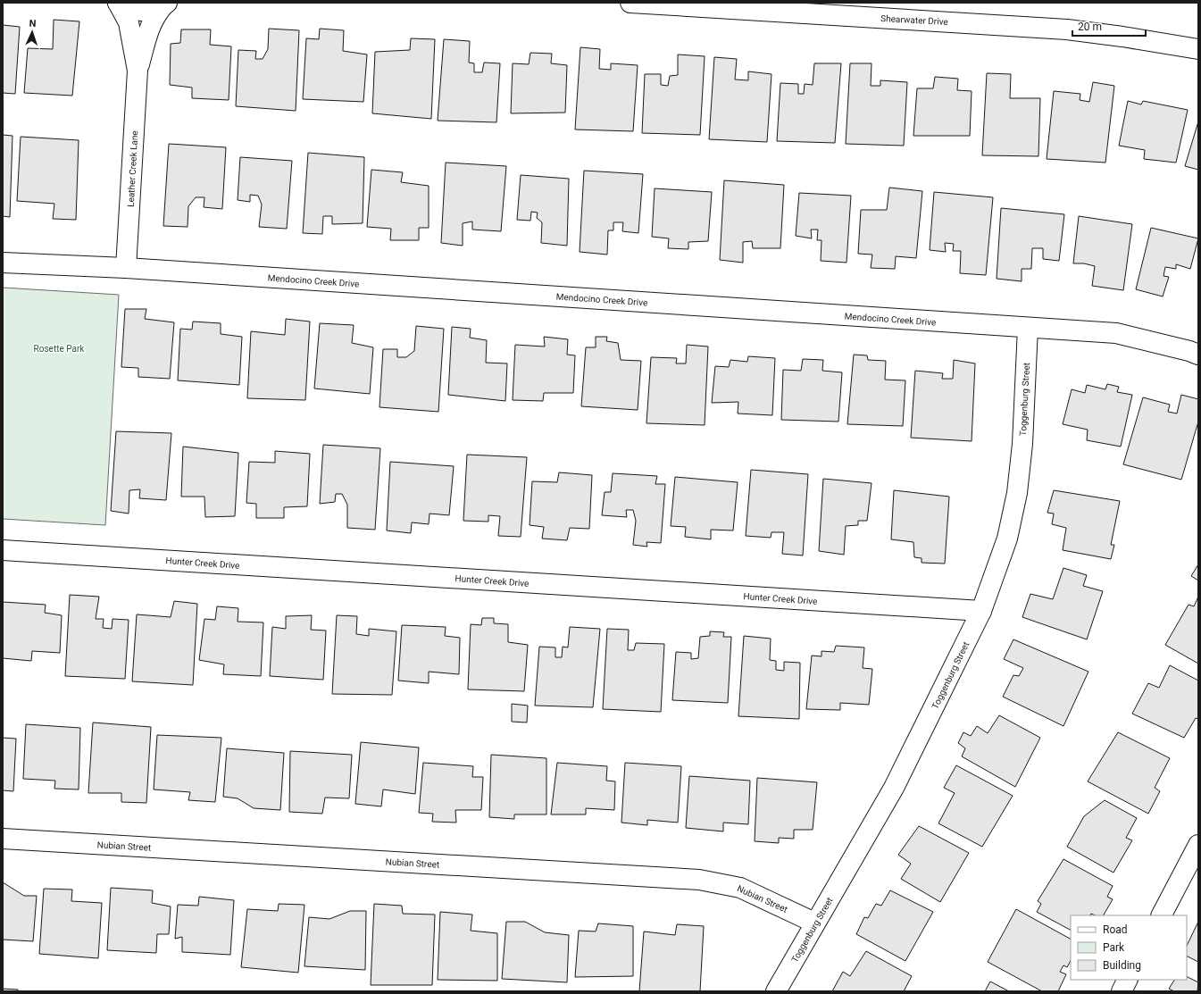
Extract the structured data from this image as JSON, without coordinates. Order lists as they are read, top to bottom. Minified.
{"streets":{"street":["Shearwater Drive","Leather Creek Lane","Mendocino Creek Drive","Toggenburg Street","Hunter Creek Drive","Nubian Street"]},"crossings":[["Leather Creek Lane","Mendocino Creek Drive"],["Mendocino Creek Drive","Toggenburg Street"],["Toggenburg Street","Hunter Creek Drive"],["Toggenburg Street","Nubian Street"]],"parks":["Rosette Park"],"legend":["Road","Park","Building"],"scale_bar":"20 m","north":"top"}
